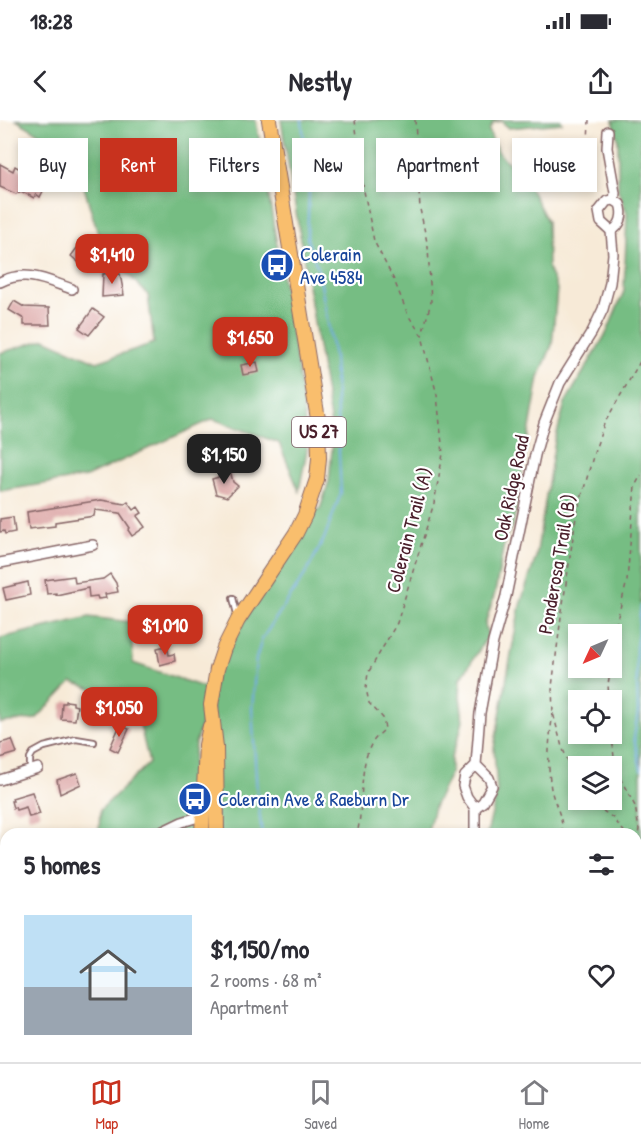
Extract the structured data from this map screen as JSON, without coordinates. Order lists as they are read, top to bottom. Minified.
{"streets":{"main road":["US 27"],"street":["Oak Ridge Road"],"path":["Colerain Trail (A)","Ponderosa Trail (B)"]},"places":{"bus stop":["Colerain Ave 4584","Colerain Ave & Raeburn Dr"]},"north":"bottom left","page":{"status":"18:28","header":"Nestly","chip":["Buy","Rent","Filters","New","Apartment","House"],"price":["$1,410","$1,650","$1,150","$1,010","$1,050"],"heading":"5 homes","list":[{"name":"$1,150/mo","note":"2 rooms · 68 m² · Apartment"}],"tabs":["Map","Saved","Home"]}}
